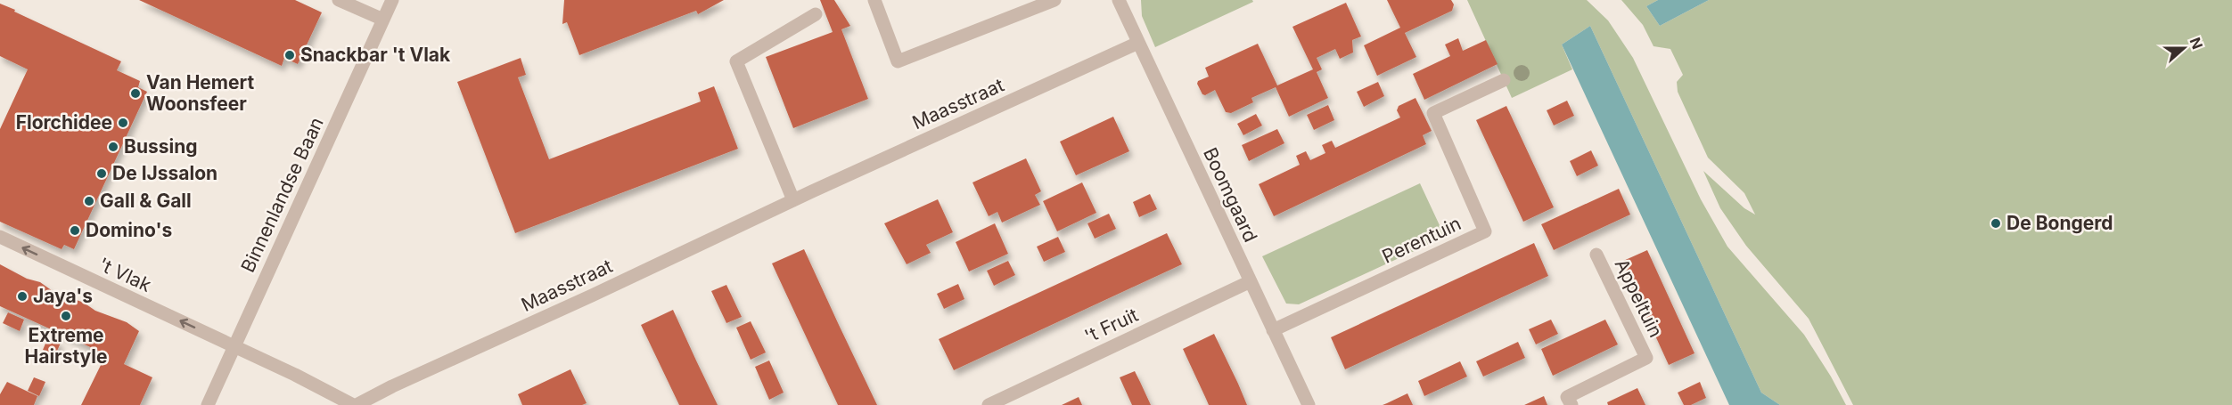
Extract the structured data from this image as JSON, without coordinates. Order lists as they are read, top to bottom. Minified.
{"streets":{"street":["Maasstraat","Binnenlandse Baan","Boomgaard","Perentuin","'t Vlak","Appeltuin","'t Fruit"]},"crossings":[["Maasstraat","Binnenlandse Baan"],["Maasstraat","Boomgaard"],["Maasstraat","'t Vlak"],["Binnenlandse Baan","'t Vlak"],["Boomgaard","Perentuin"],["Boomgaard","'t Fruit"]],"one_way":["'t Vlak"],"places":["Snackbar 't Vlak","Van Hemert Woonsfeer","Florchidee","Bussing","De IJssalon","Gall & Gall","De Bongerd","Domino's","Jaya's","Extreme Hairstyle"],"north":"right"}
